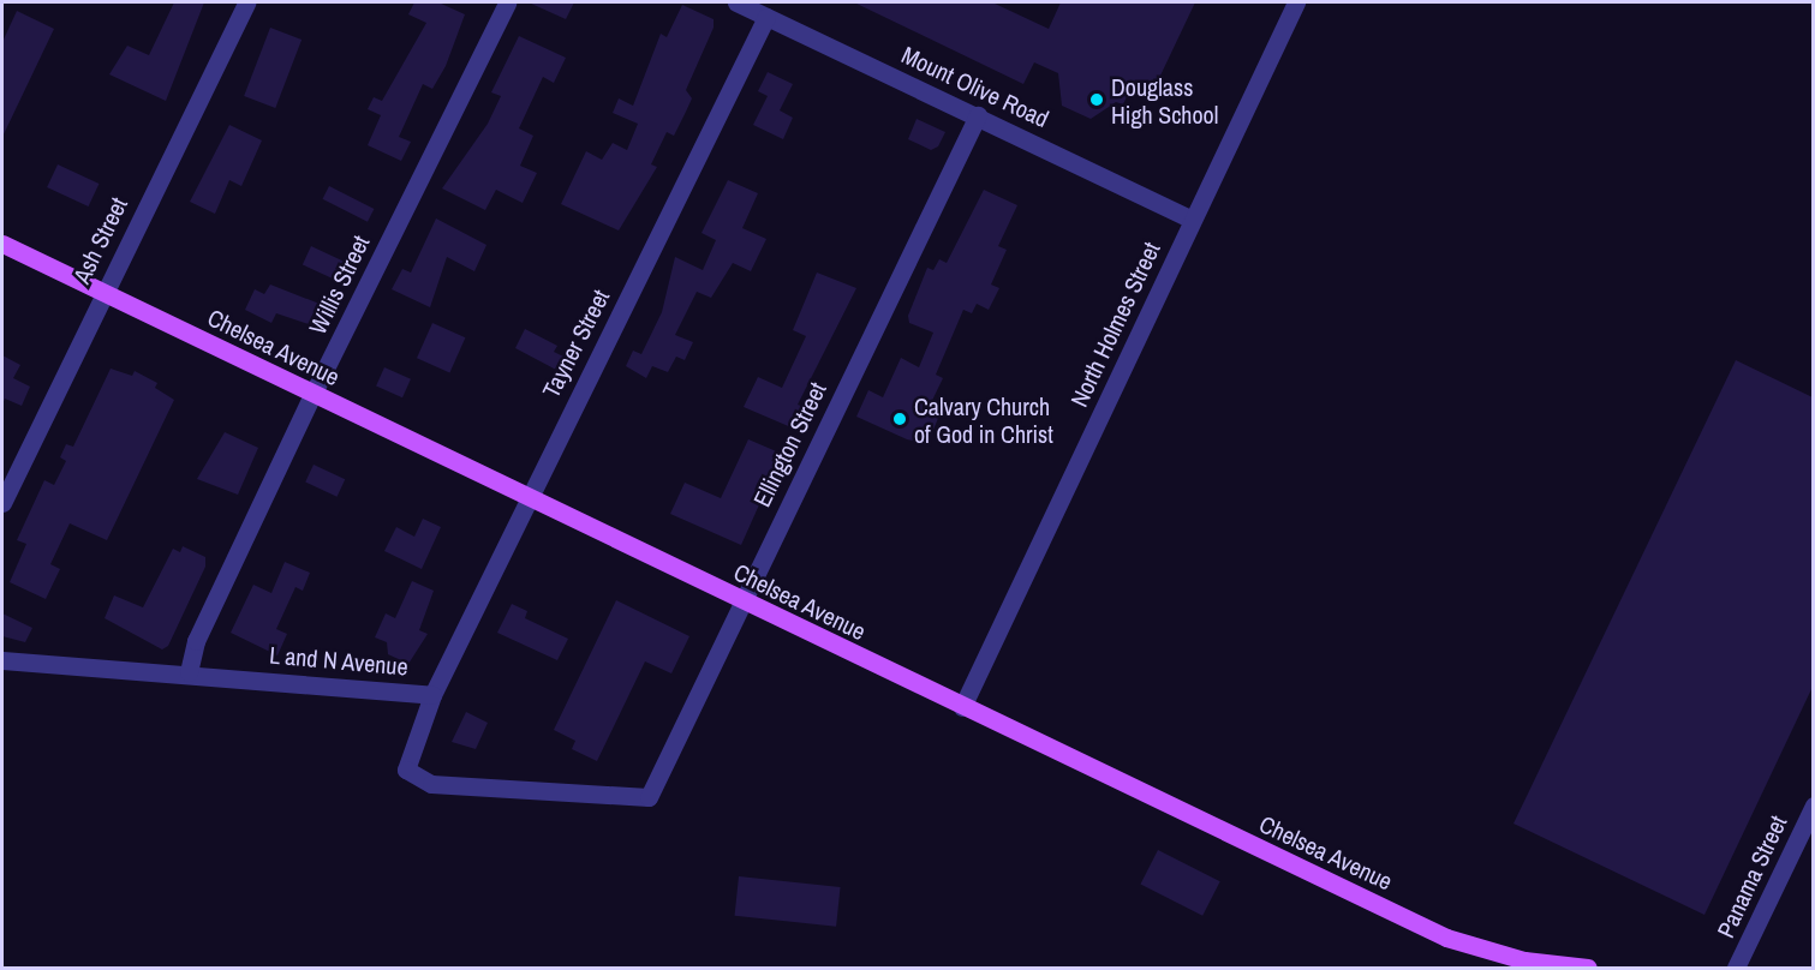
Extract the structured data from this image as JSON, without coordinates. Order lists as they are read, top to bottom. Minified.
{"streets":{"main road":["Chelsea Avenue"],"street":["Mount Olive Road","Ash Street","Willis Street","North Holmes Street","Tayner Street","Ellington Street","L and N Avenue","Panama Street"]},"crossings":[["Mount Olive Road","North Holmes Street"],["Mount Olive Road","Tayner Street"],["Mount Olive Road","Ellington Street"],["Ash Street","Chelsea Avenue"],["Willis Street","Chelsea Avenue"],["Willis Street","L and N Avenue"],["North Holmes Street","Chelsea Avenue"],["Tayner Street","Chelsea Avenue"],["Tayner Street","L and N Avenue"],["Chelsea Avenue","Ellington Street"],["Ellington Street","L and N Avenue"]],"places":["Douglass High School","Calvary Church of God in Christ"]}
